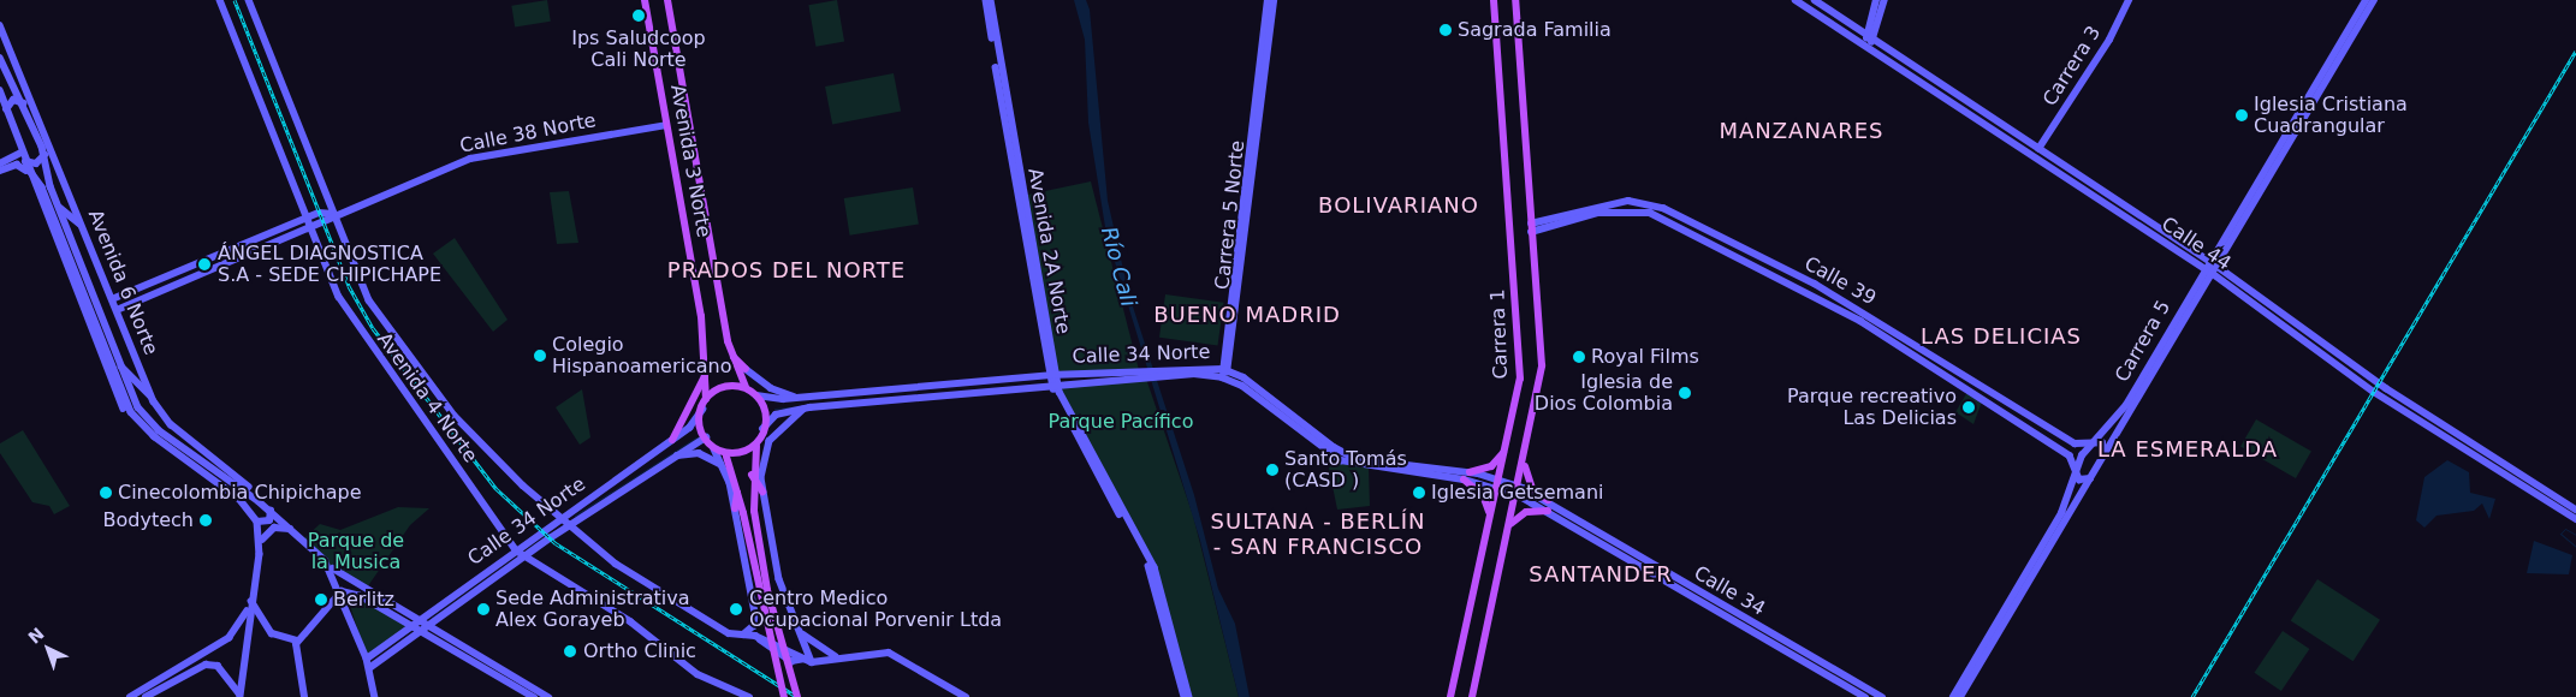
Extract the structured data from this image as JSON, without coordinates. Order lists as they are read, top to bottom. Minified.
{"streets":{"main road":["Carrera 3","Calle 38 Norte","Avenida 3 Norte","Carrera 5 Norte","Calle 44","Avenida 2A Norte","Calle 39","Avenida 6 Norte","Carrera 1","Carrera 5","Calle 34 Norte","Avenida 4 Norte","Calle 34"]},"crossings":[["Carrera 3","Calle 44"],["Calle 38 Norte","Avenida 3 Norte"],["Calle 38 Norte","Avenida 6 Norte"],["Calle 38 Norte","Avenida 4 Norte"],["Avenida 3 Norte","Calle 34 Norte"],["Carrera 5 Norte","Calle 34 Norte"],["Calle 44","Carrera 5"],["Avenida 2A Norte","Calle 34 Norte"],["Calle 39","Carrera 1"],["Calle 39","Carrera 5"],["Avenida 6 Norte","Calle 34 Norte"],["Carrera 1","Calle 34 Norte"],["Carrera 1","Calle 34"],["Calle 34 Norte","Avenida 4 Norte"],["Calle 34 Norte","Calle 34"]],"districts":["MANZANARES","BOLIVARIANO","PRADOS DEL NORTE","BUENO MADRID","LAS DELICIAS","LA ESMERALDA","SULTANA - BERLÍN - SAN FRANCISCO","SANTANDER"],"water":["Río Cali"],"parks":["Parque Pacífico","Parque de la Musica"],"places":["Ips Saludcoop Cali Norte","Sagrada Familia","Iglesia Cristiana Cuadrangular","ÁNGEL DIAGNOSTICA S.A - SEDE CHIPICHAPE","Colegio Hispanoamericano","Royal Films","Iglesia de Dios Colombia","Parque recreativo Las Delicias","Santo Tomás (CASD )","Cinecolombia Chipichape","Iglesia Getsemani","Bodytech","Berlitz","Sede Administrativa Alex Gorayeb","Centro Medico Ocupacional Porvenir Ltda","Ortho Clinic"],"north":"top left"}
